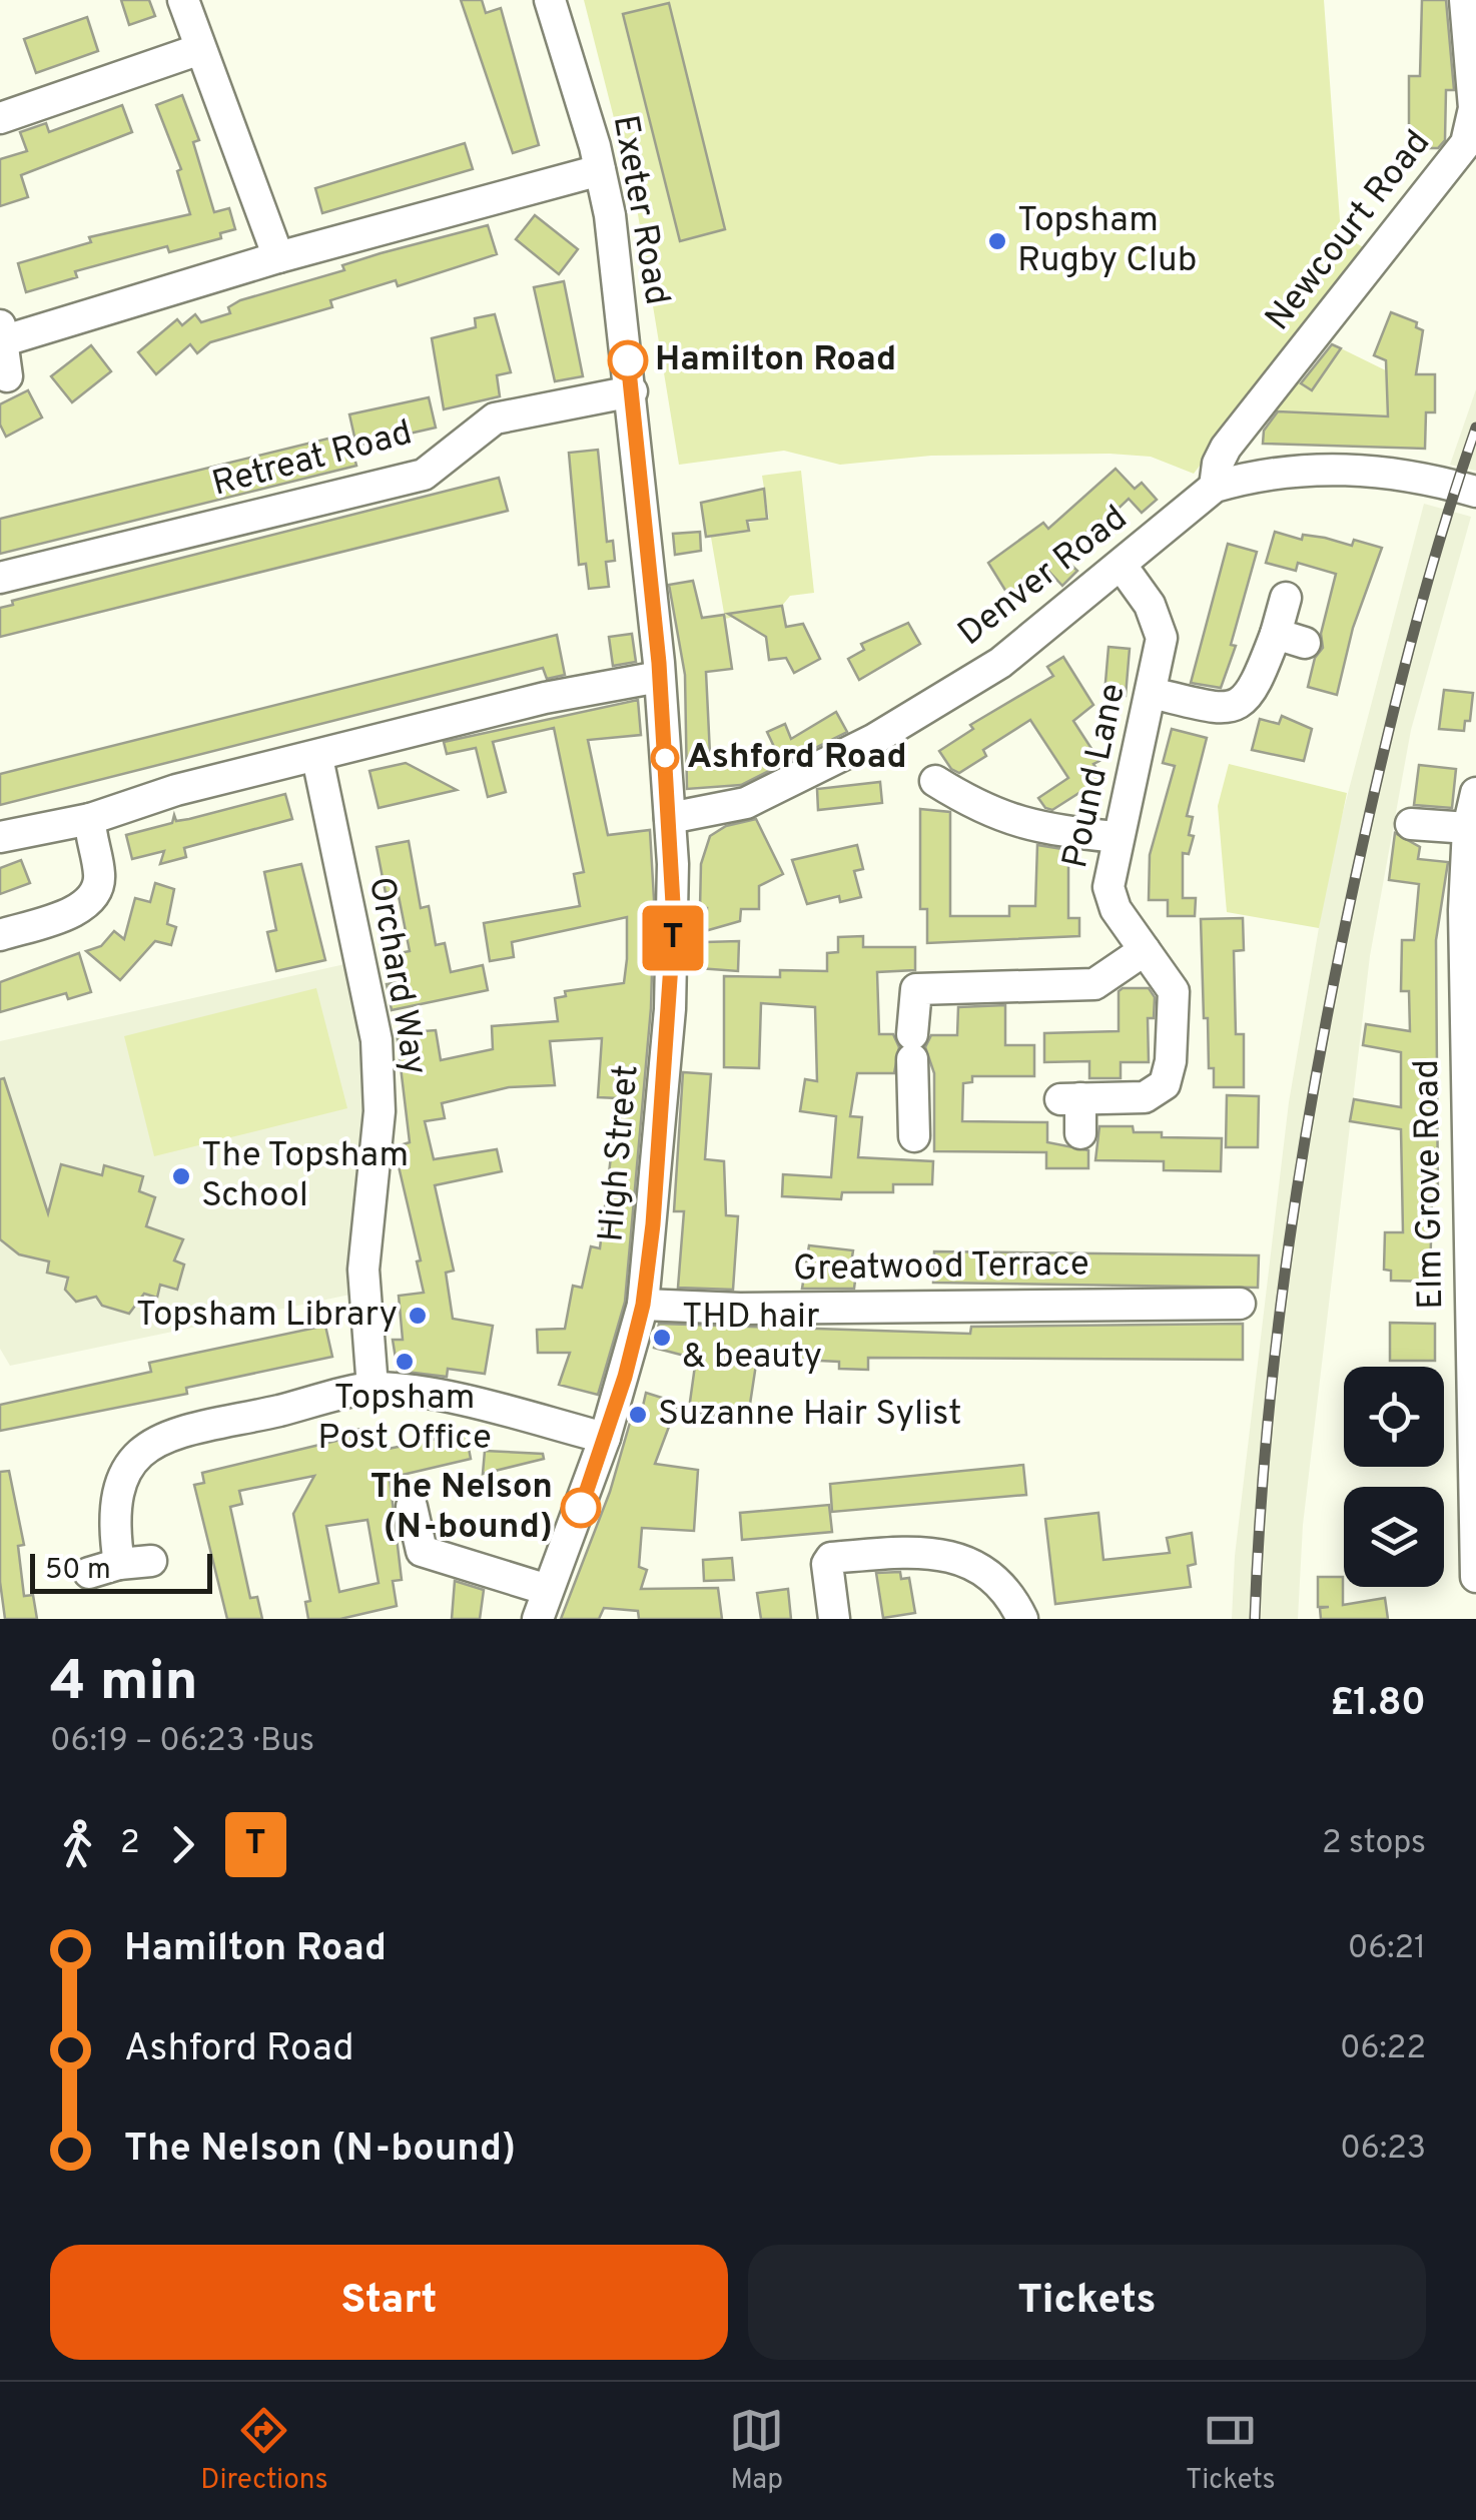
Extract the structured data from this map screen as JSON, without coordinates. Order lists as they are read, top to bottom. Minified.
{"streets":{"street":["Exeter Road","Newcourt Road","Retreat Road","Denver Road","Pound Lane","Orchard Way","High Street","Elm Grove Road","Greatwood Terrace"]},"crossings":[["Exeter Road","Retreat Road"],["Exeter Road","High Street"],["Newcourt Road","Denver Road"],["Denver Road","Pound Lane"],["Denver Road","High Street"],["High Street","Greatwood Terrace"]],"places":["Topsham Rugby Club","Hamilton Road","Ashford Road","The Topsham School","Topsham Library","THD hair & beauty","Topsham Post Office","Suzanne Hair Sylist","The Nelson (N-bound)"],"lines":["bus line T"],"scale_bar":"50 m","page":{"on_map":"T","scale":"50 m","heading":["4 min","06:19 – 06:23 · Bus","£1.80"],"legs":["2","T","2 stops"],"list":[{"name":"Hamilton Road","value":"06:21"},{"name":"Ashford Road","value":"06:22"},{"name":"The Nelson (N-bound)","value":"06:23"}],"buttons":["Start","Tickets"],"tabs":["Directions","Map","Tickets"]}}
